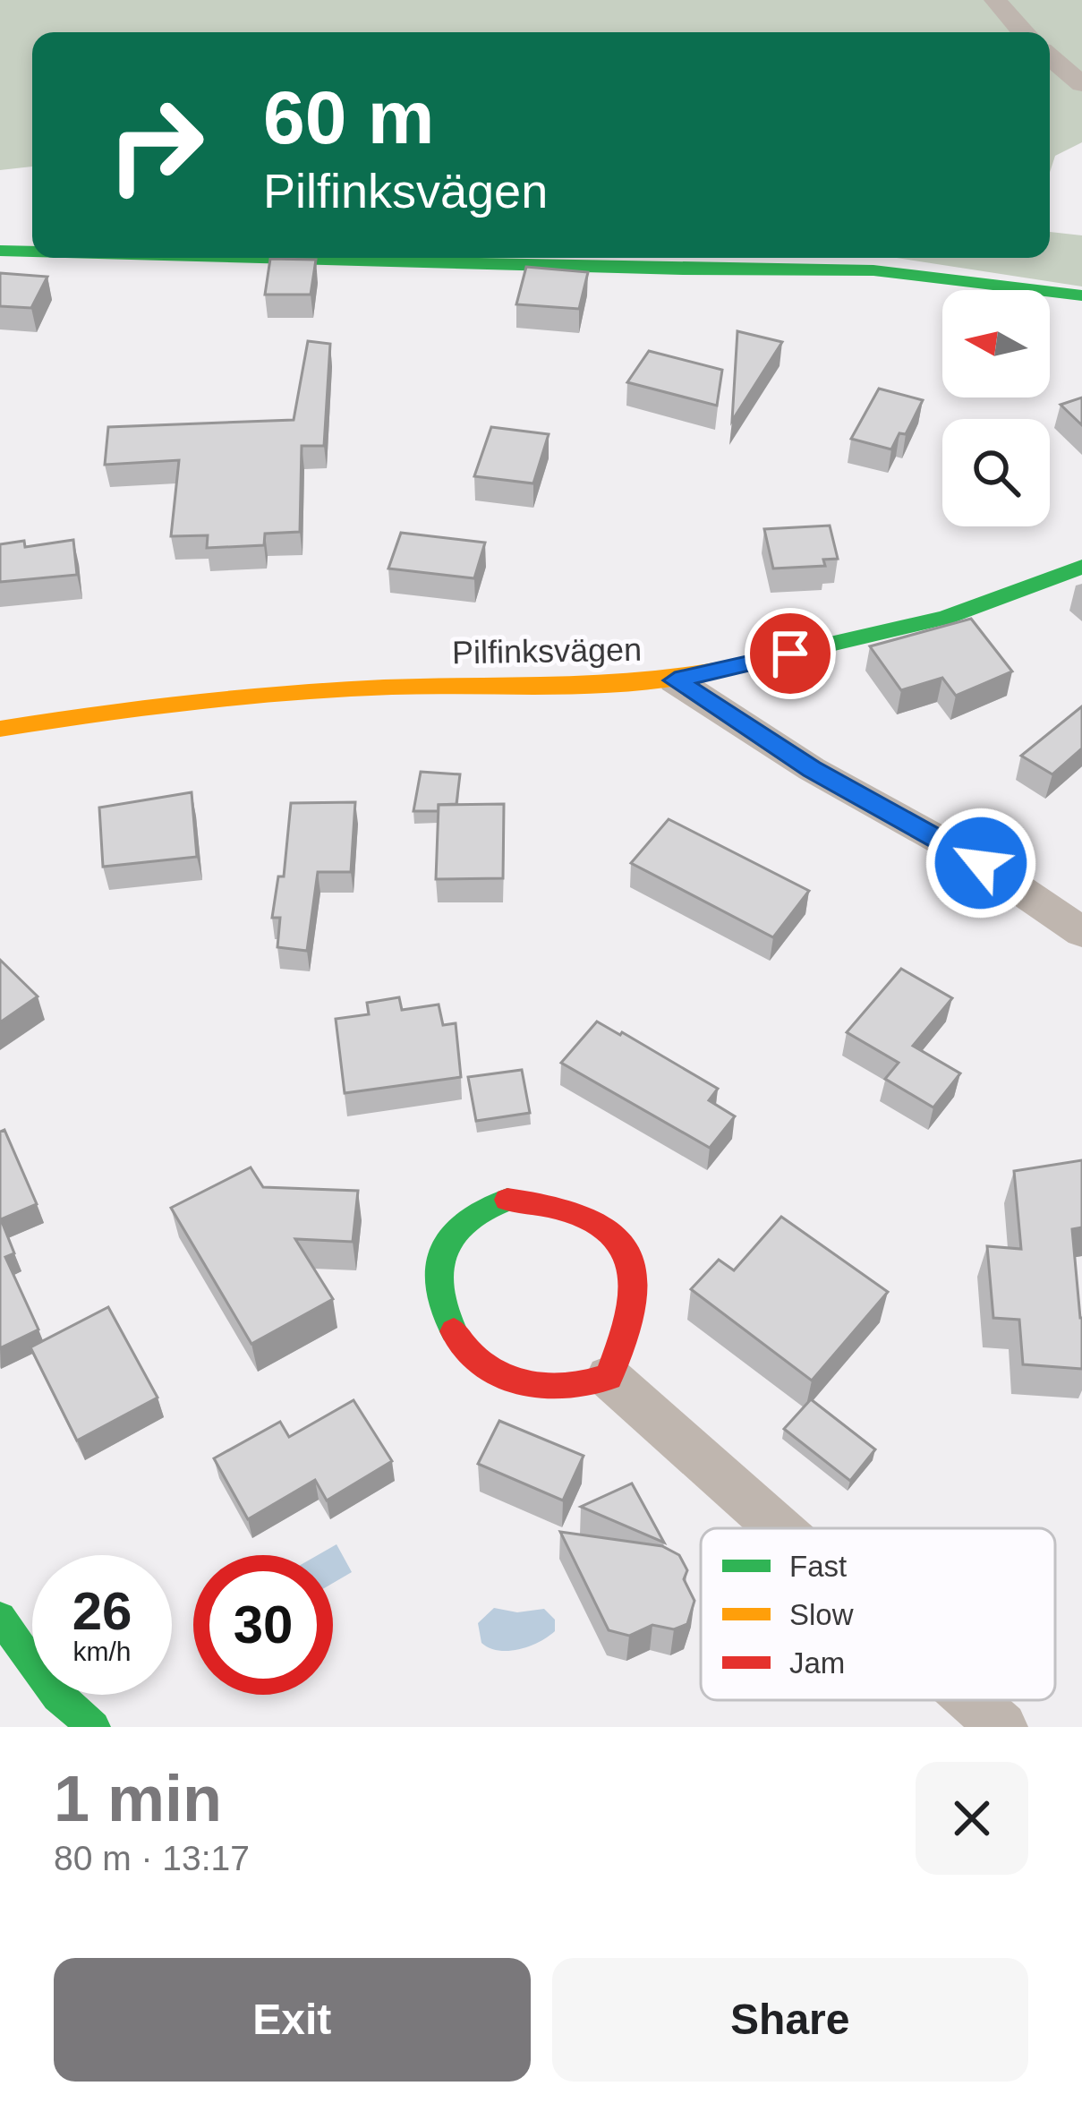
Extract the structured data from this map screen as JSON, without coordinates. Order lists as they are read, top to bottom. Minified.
{"streets":{"street":["Pilfinksvägen"]},"legend":["Fast","Slow","Jam"],"north":"left","page":{"turn":["60 m","Pilfinksvägen"],"speed":"26 km/h","limit":"30","heading":["1 min","80 m · 13:17"],"buttons":["Exit","Share"]}}
